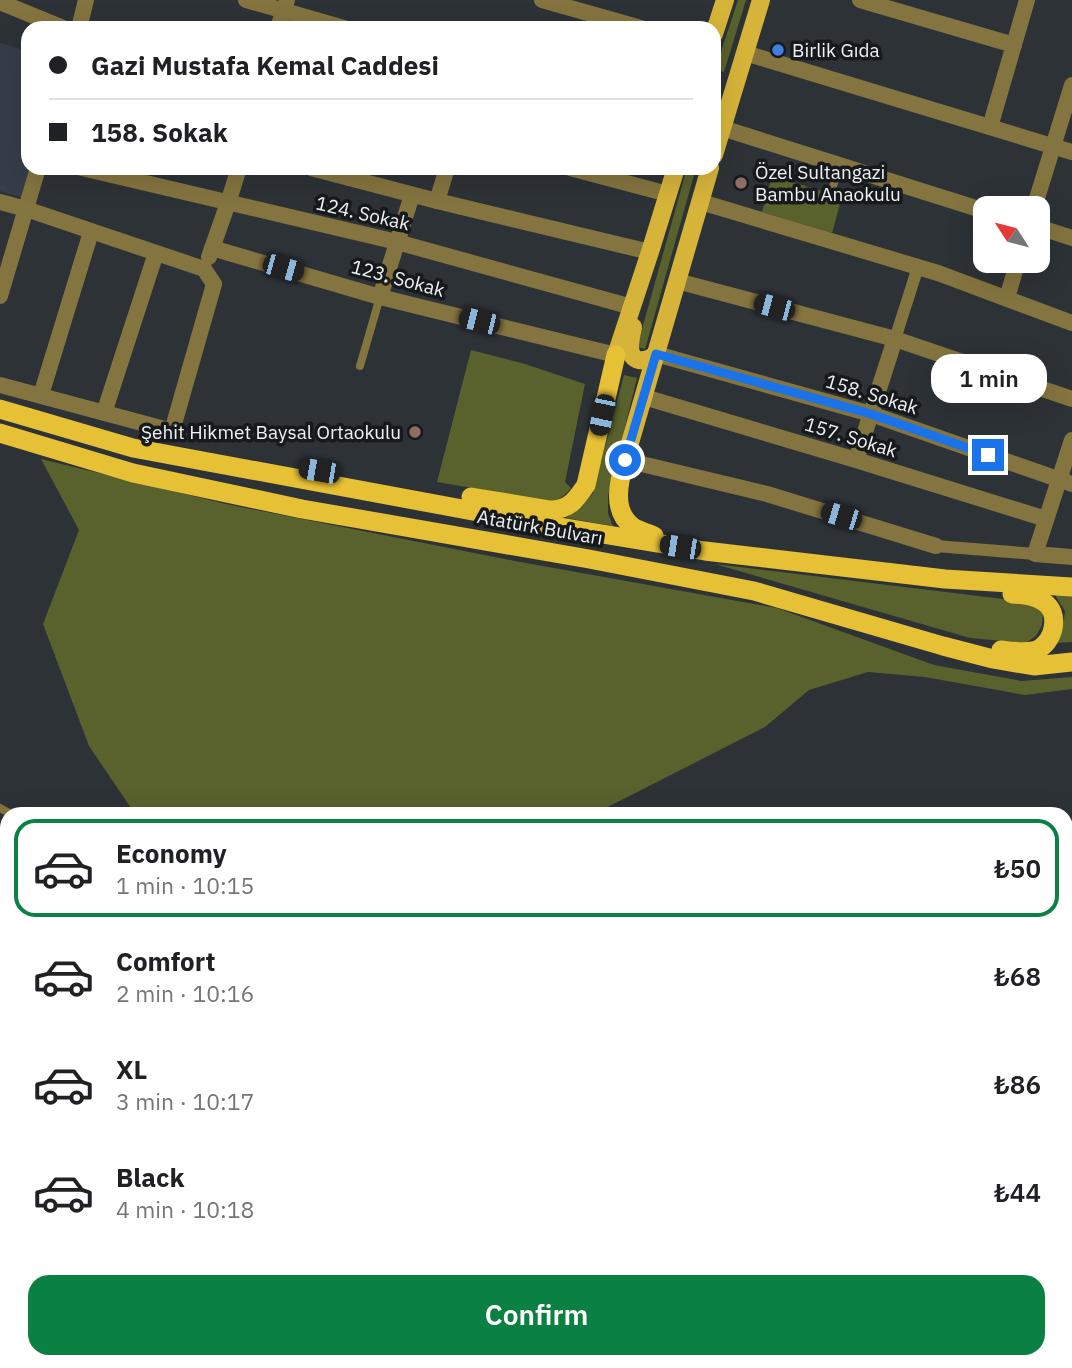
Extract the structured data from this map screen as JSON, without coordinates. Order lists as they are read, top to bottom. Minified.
{"streets":{"highway":["Atatürk Bulvarı"],"street":["124. Sokak","123. Sokak","158. Sokak","157. Sokak"]},"places":["Birlik Gıda","Özel Sultangazi Bambu Anaokulu","Şehit Hikmet Baysal Ortaokulu"],"north":"top left","page":{"banner":["Gazi Mustafa Kemal Caddesi","158. Sokak"],"bubble":"1 min","list":[{"name":"Economy","note":"1 min · 10:15","value":"₺50"},{"name":"Comfort","note":"2 min · 10:16","value":"₺68"},{"name":"XL","note":"3 min · 10:17","value":"₺86"},{"name":"Black","note":"4 min · 10:18","value":"₺44"}],"buttons":"Confirm"}}
